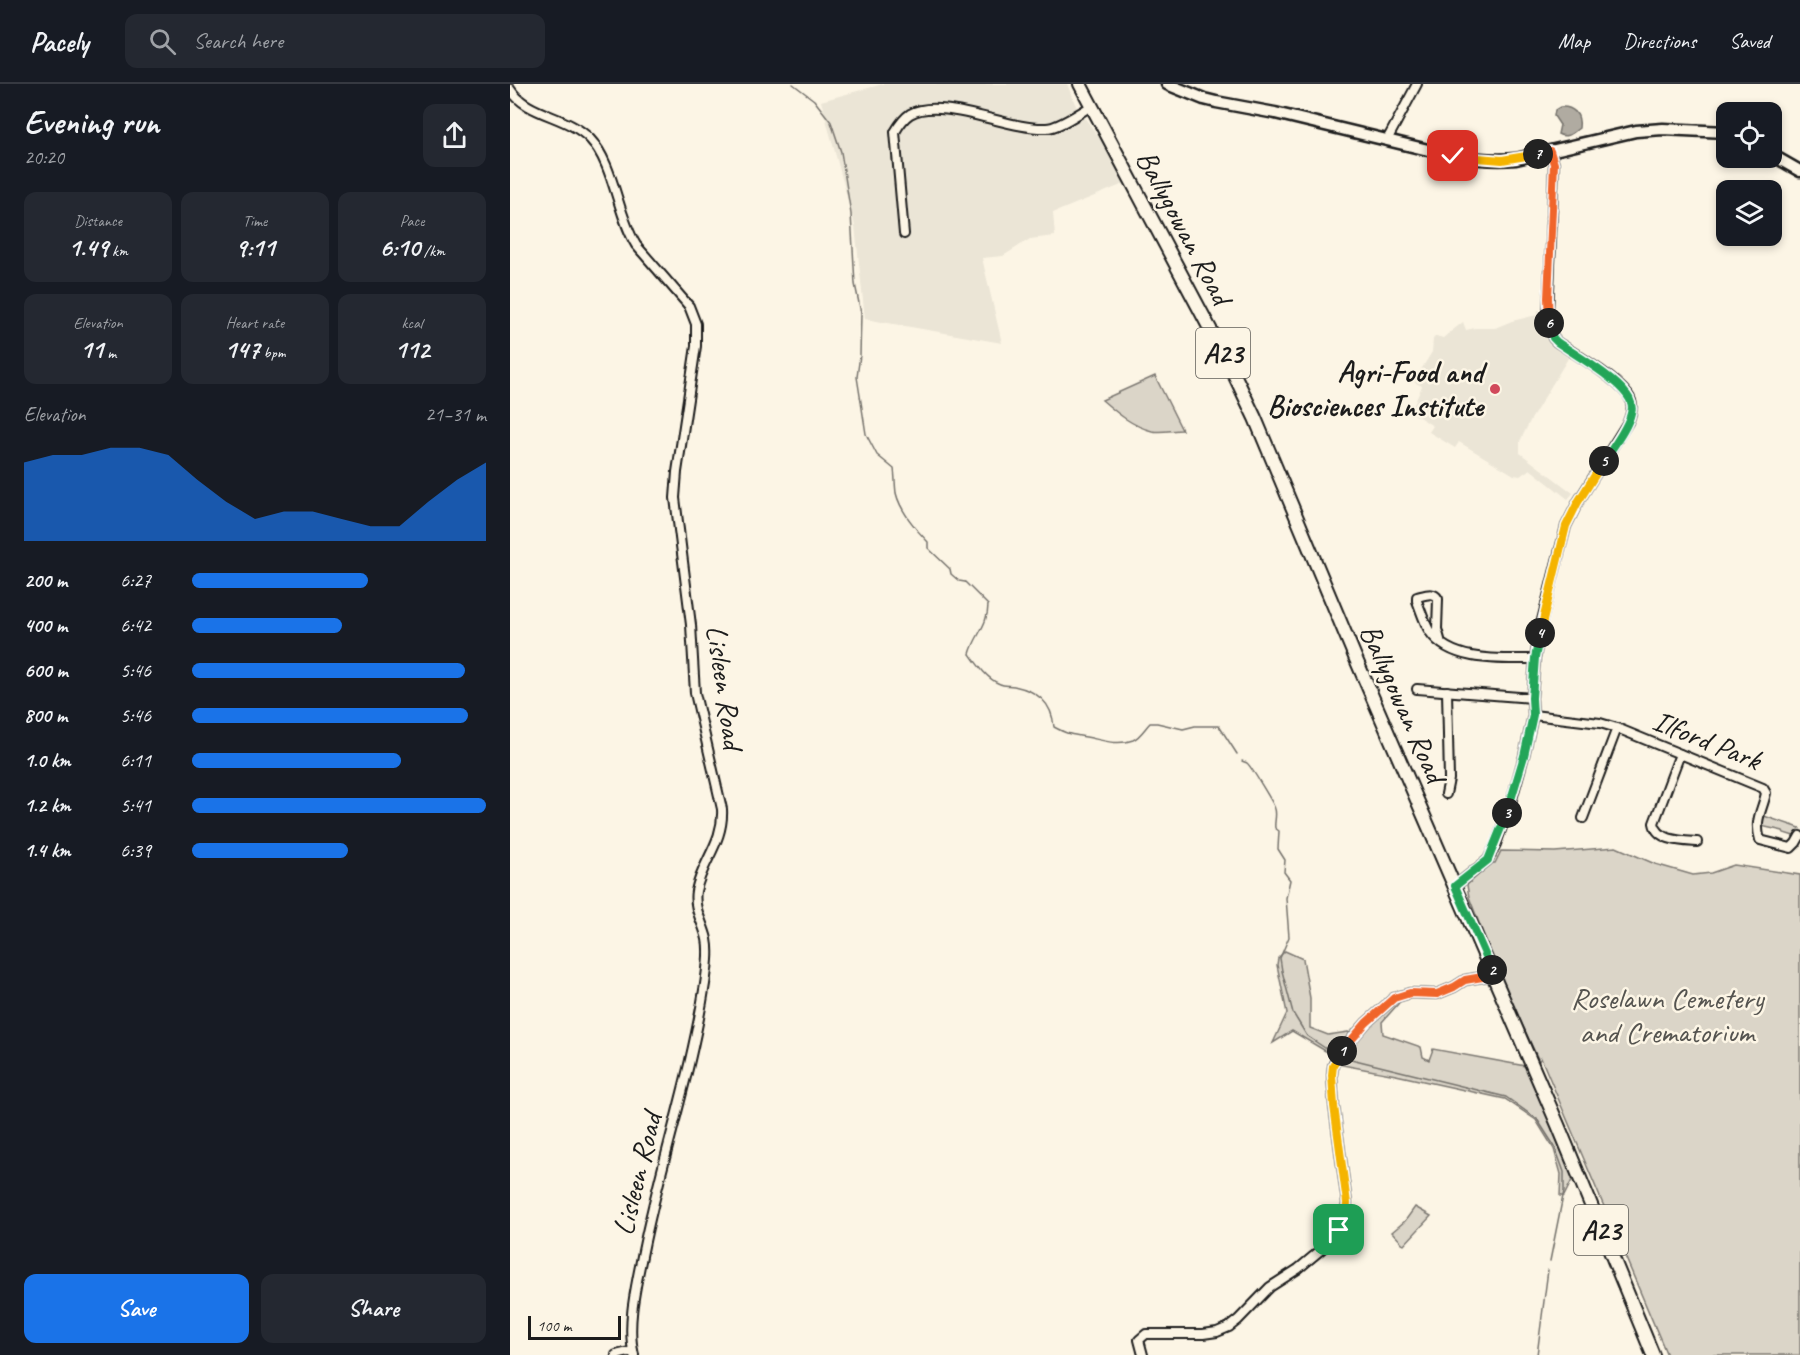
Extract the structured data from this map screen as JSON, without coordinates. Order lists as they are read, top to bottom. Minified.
{"streets":{"main road":["Ballygowan Road","A23"],"street":["Lisleen Road","Ilford Park"]},"parks":["Roselawn Cemetery and Crematorium"],"places":["Agri-Food and Biosciences Institute"],"scale_bar":"100 m","page":{"header":"Pacely","search":"Search here","nav":["Map","Directions","Saved"],"heading":["Evening run","20:20"],"pins":["7","6","5","4","3","2","1"],"stats":[["Distance","1.49 km"],["Time","9:11"],["Pace","6:10 /km"],["Elevation","11 m"],["Heart rate","147 bpm"],["kcal","112"]],"chart":["Elevation","21–31 m"],"list":[{"name":"200 m","note":"6:27"},{"name":"400 m","note":"6:42"},{"name":"600 m","note":"5:46"},{"name":"800 m","note":"5:46"},{"name":"1.0 km","note":"6:11"},{"name":"1.2 km","note":"5:41"},{"name":"1.4 km","note":"6:39"}],"buttons":["Save","Share"],"scale":"100 m"}}
